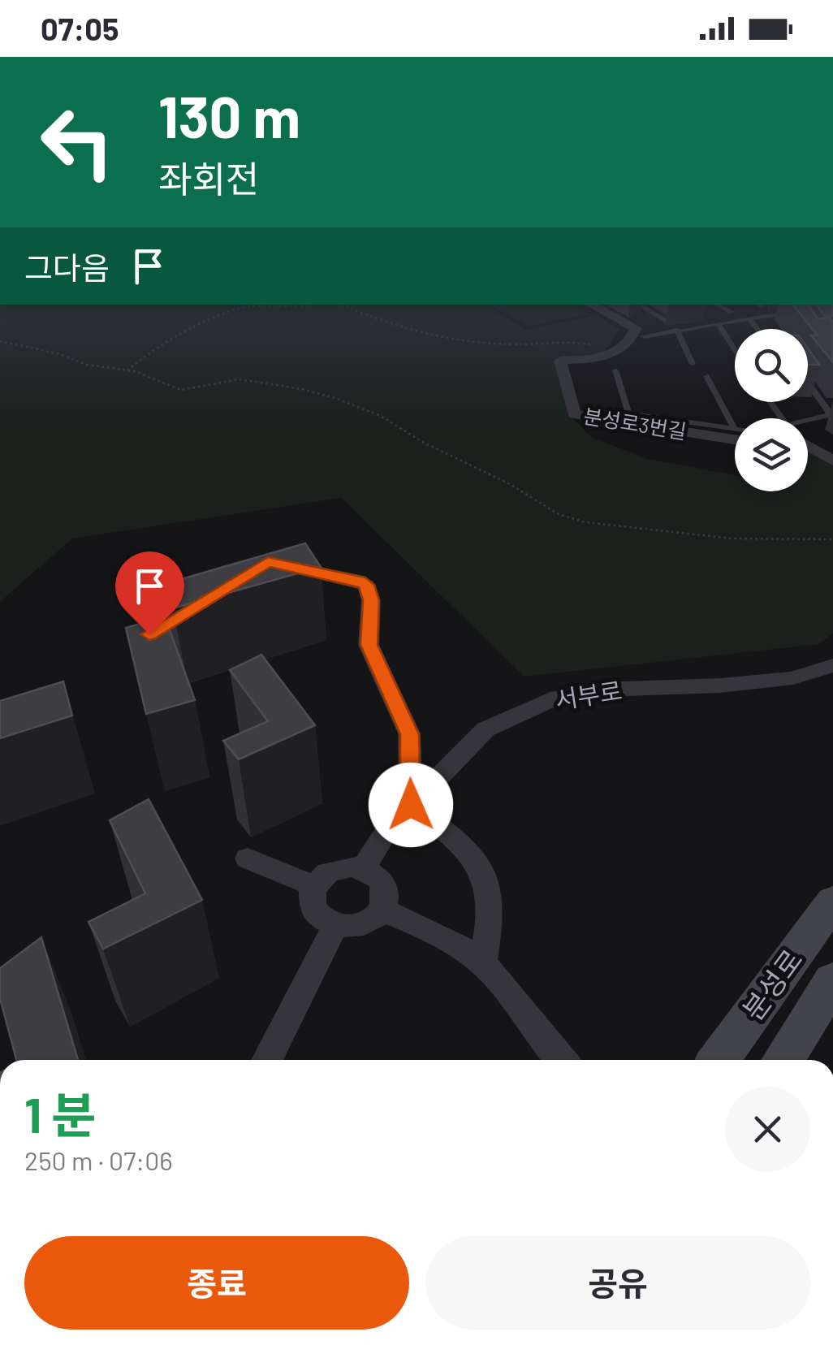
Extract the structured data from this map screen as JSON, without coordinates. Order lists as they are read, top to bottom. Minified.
{"streets":{"main road":["분성로"],"street":["분성로3번길","서부로"]},"page":{"status":"07:05","turn":["130 m","좌회전"],"then":"그다음","heading":["1 분","250 m · 07:06"],"buttons":["종료","공유"]}}
